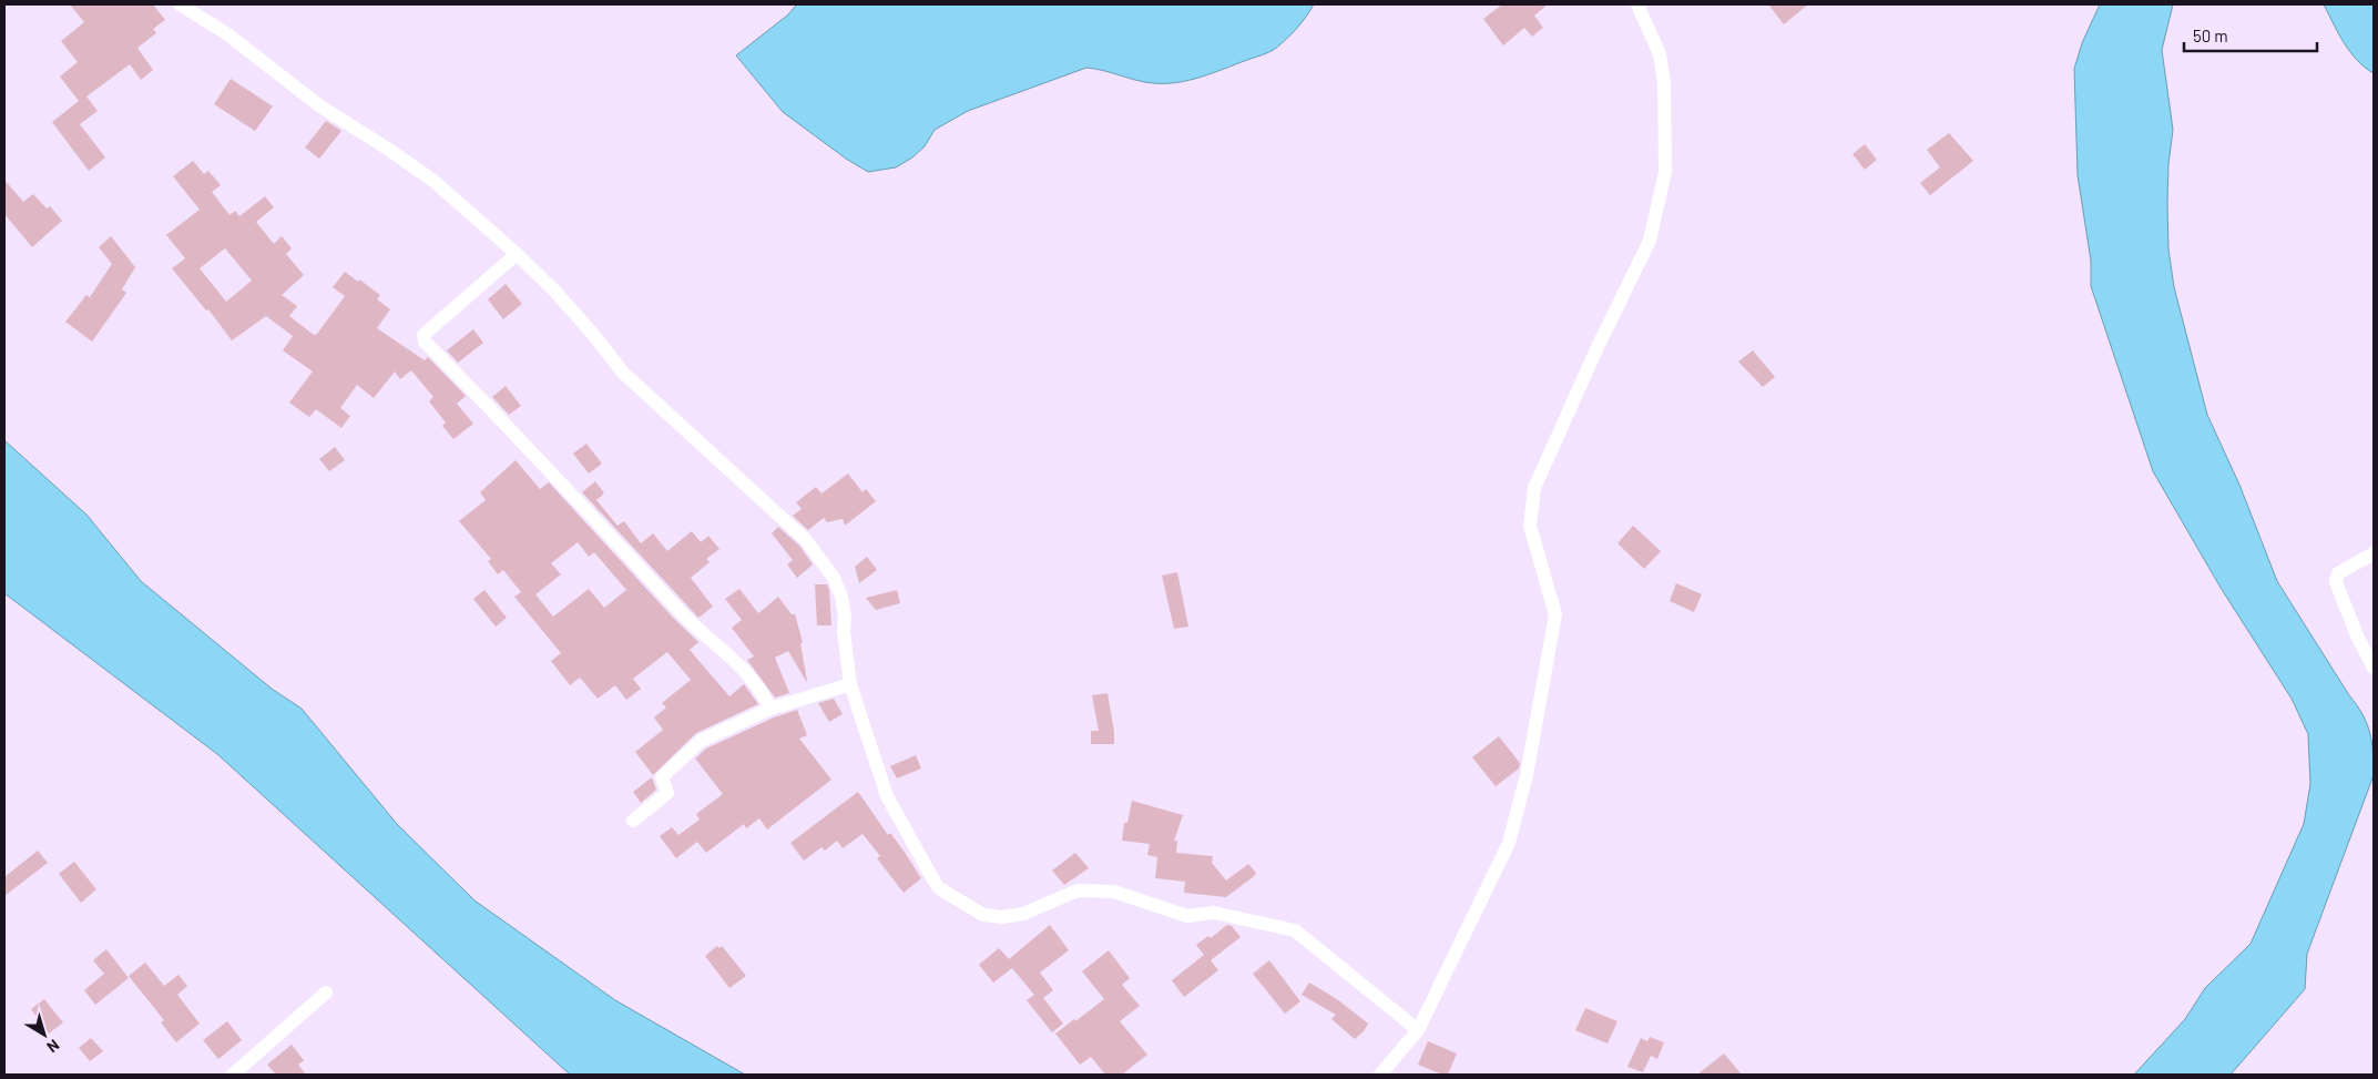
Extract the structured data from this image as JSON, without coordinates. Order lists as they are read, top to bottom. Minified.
{"scale_bar":"50 m","north":"bottom right"}
